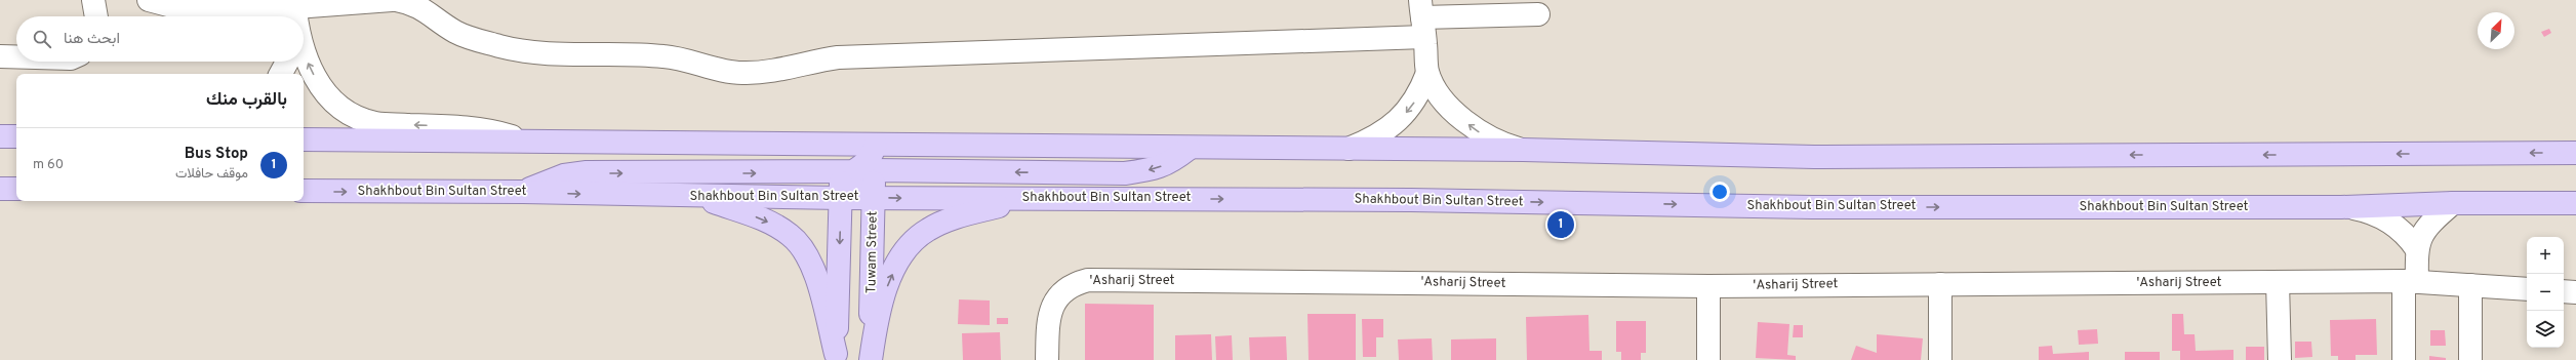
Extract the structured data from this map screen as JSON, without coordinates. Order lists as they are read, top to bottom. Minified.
{"streets":{"main road":["Shakhbout Bin Sultan Street","Tuwam Street"],"street":["'Asharij Street"]},"crossings":[["Shakhbout Bin Sultan Street","Tuwam Street"]],"north":"top right","page":{"search":"ابحث هنا","heading":"بالقرب منك","list":[{"mark":"1","name":"Bus Stop","note":"موقف حافلات","value":"60 m"}],"pins":"1","map_buttons":["+","−"]}}
